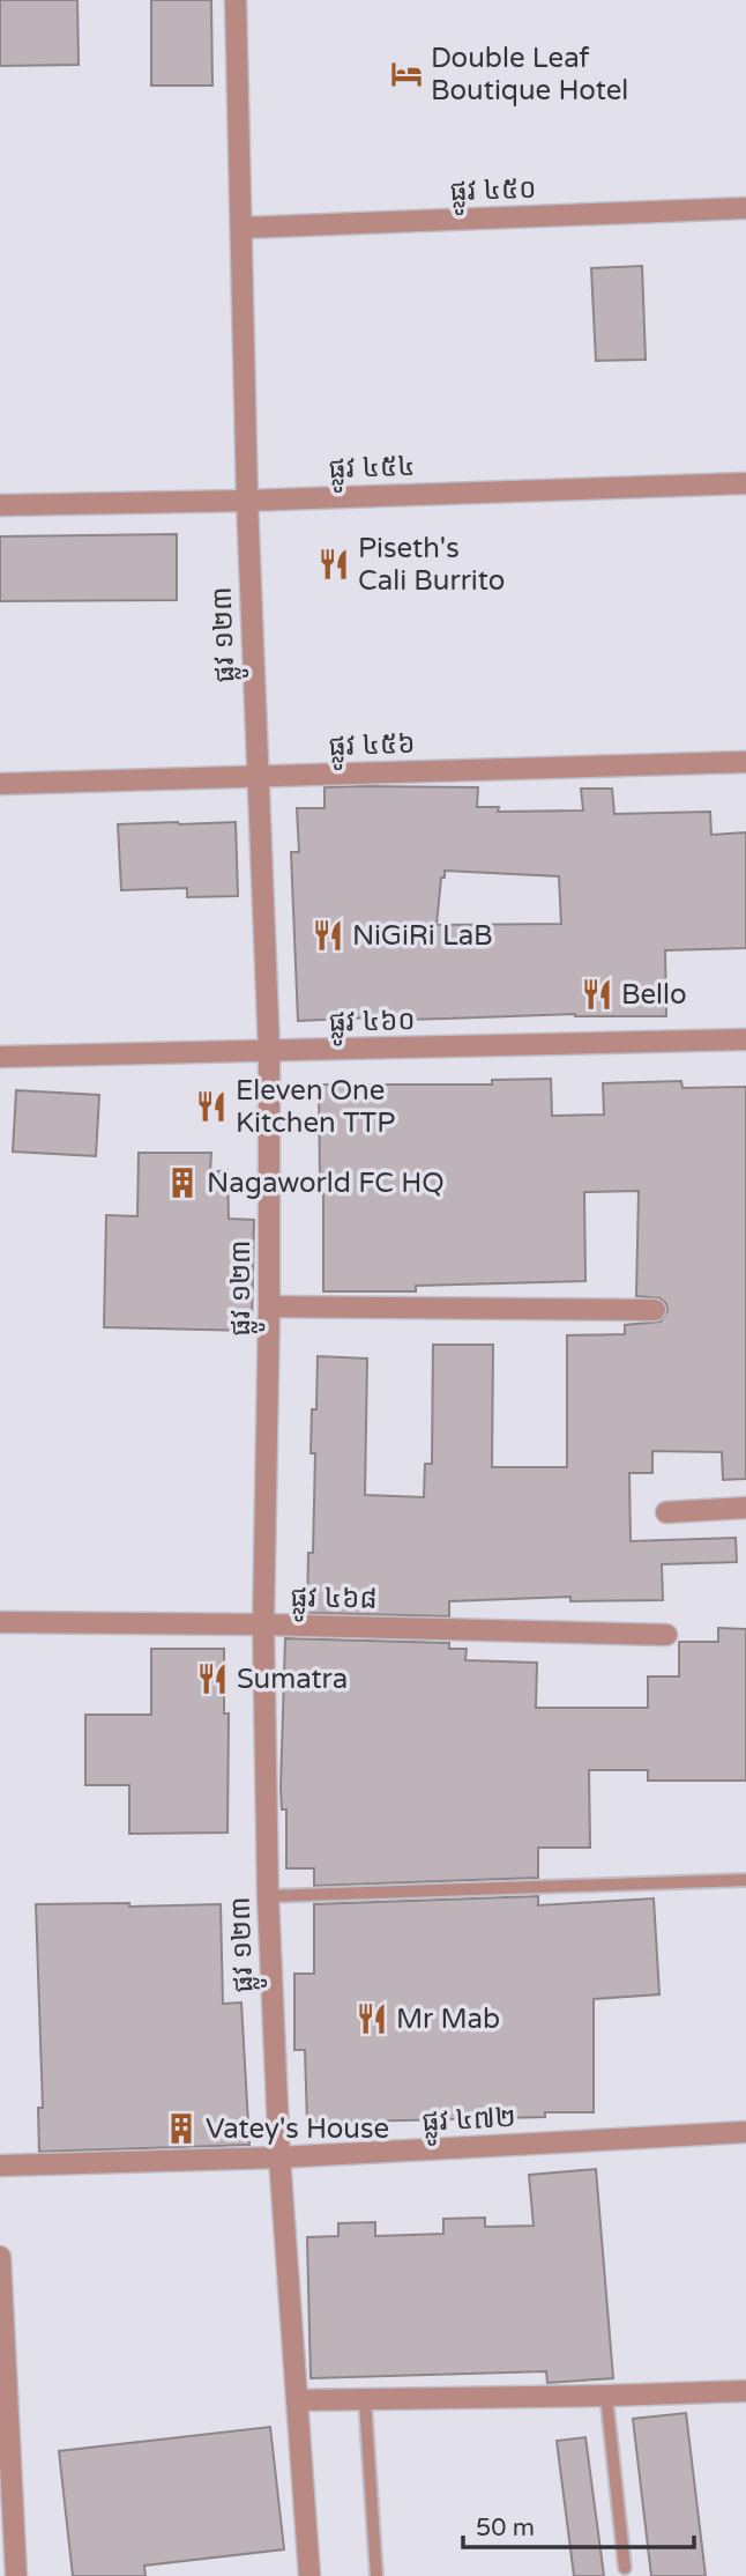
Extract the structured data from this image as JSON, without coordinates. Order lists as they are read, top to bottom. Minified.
{"streets":{"street":["ផ្លូវ ៤៥០","ផ្លូវ ៤៥៤","ផ្លូវ ១២៣","ផ្លូវ ៤៥៦","ផ្លូវ ៤៦០","ផ្លូវ ៤៦៨","ផ្លូវ ៤៧២"]},"crossings":[["ផ្លូវ ៤៥០","ផ្លូវ ១២៣"],["ផ្លូវ ៤៥៤","ផ្លូវ ១២៣"],["ផ្លូវ ១២៣","ផ្លូវ ៤៥៦"],["ផ្លូវ ១២៣","ផ្លូវ ៤៦០"],["ផ្លូវ ១២៣","ផ្លូវ ៤៦៨"],["ផ្លូវ ១២៣","ផ្លូវ ៤៧២"]],"places":{"hotel":["Double Leaf Boutique Hotel"],"restaurant":["Piseth's Cali Burrito","NiGiRi LaB","Bello","Eleven One Kitchen TTP","Sumatra","Mr Mab"],"building":["Nagaworld FC HQ","Vatey's House"]},"scale_bar":"50 m"}
